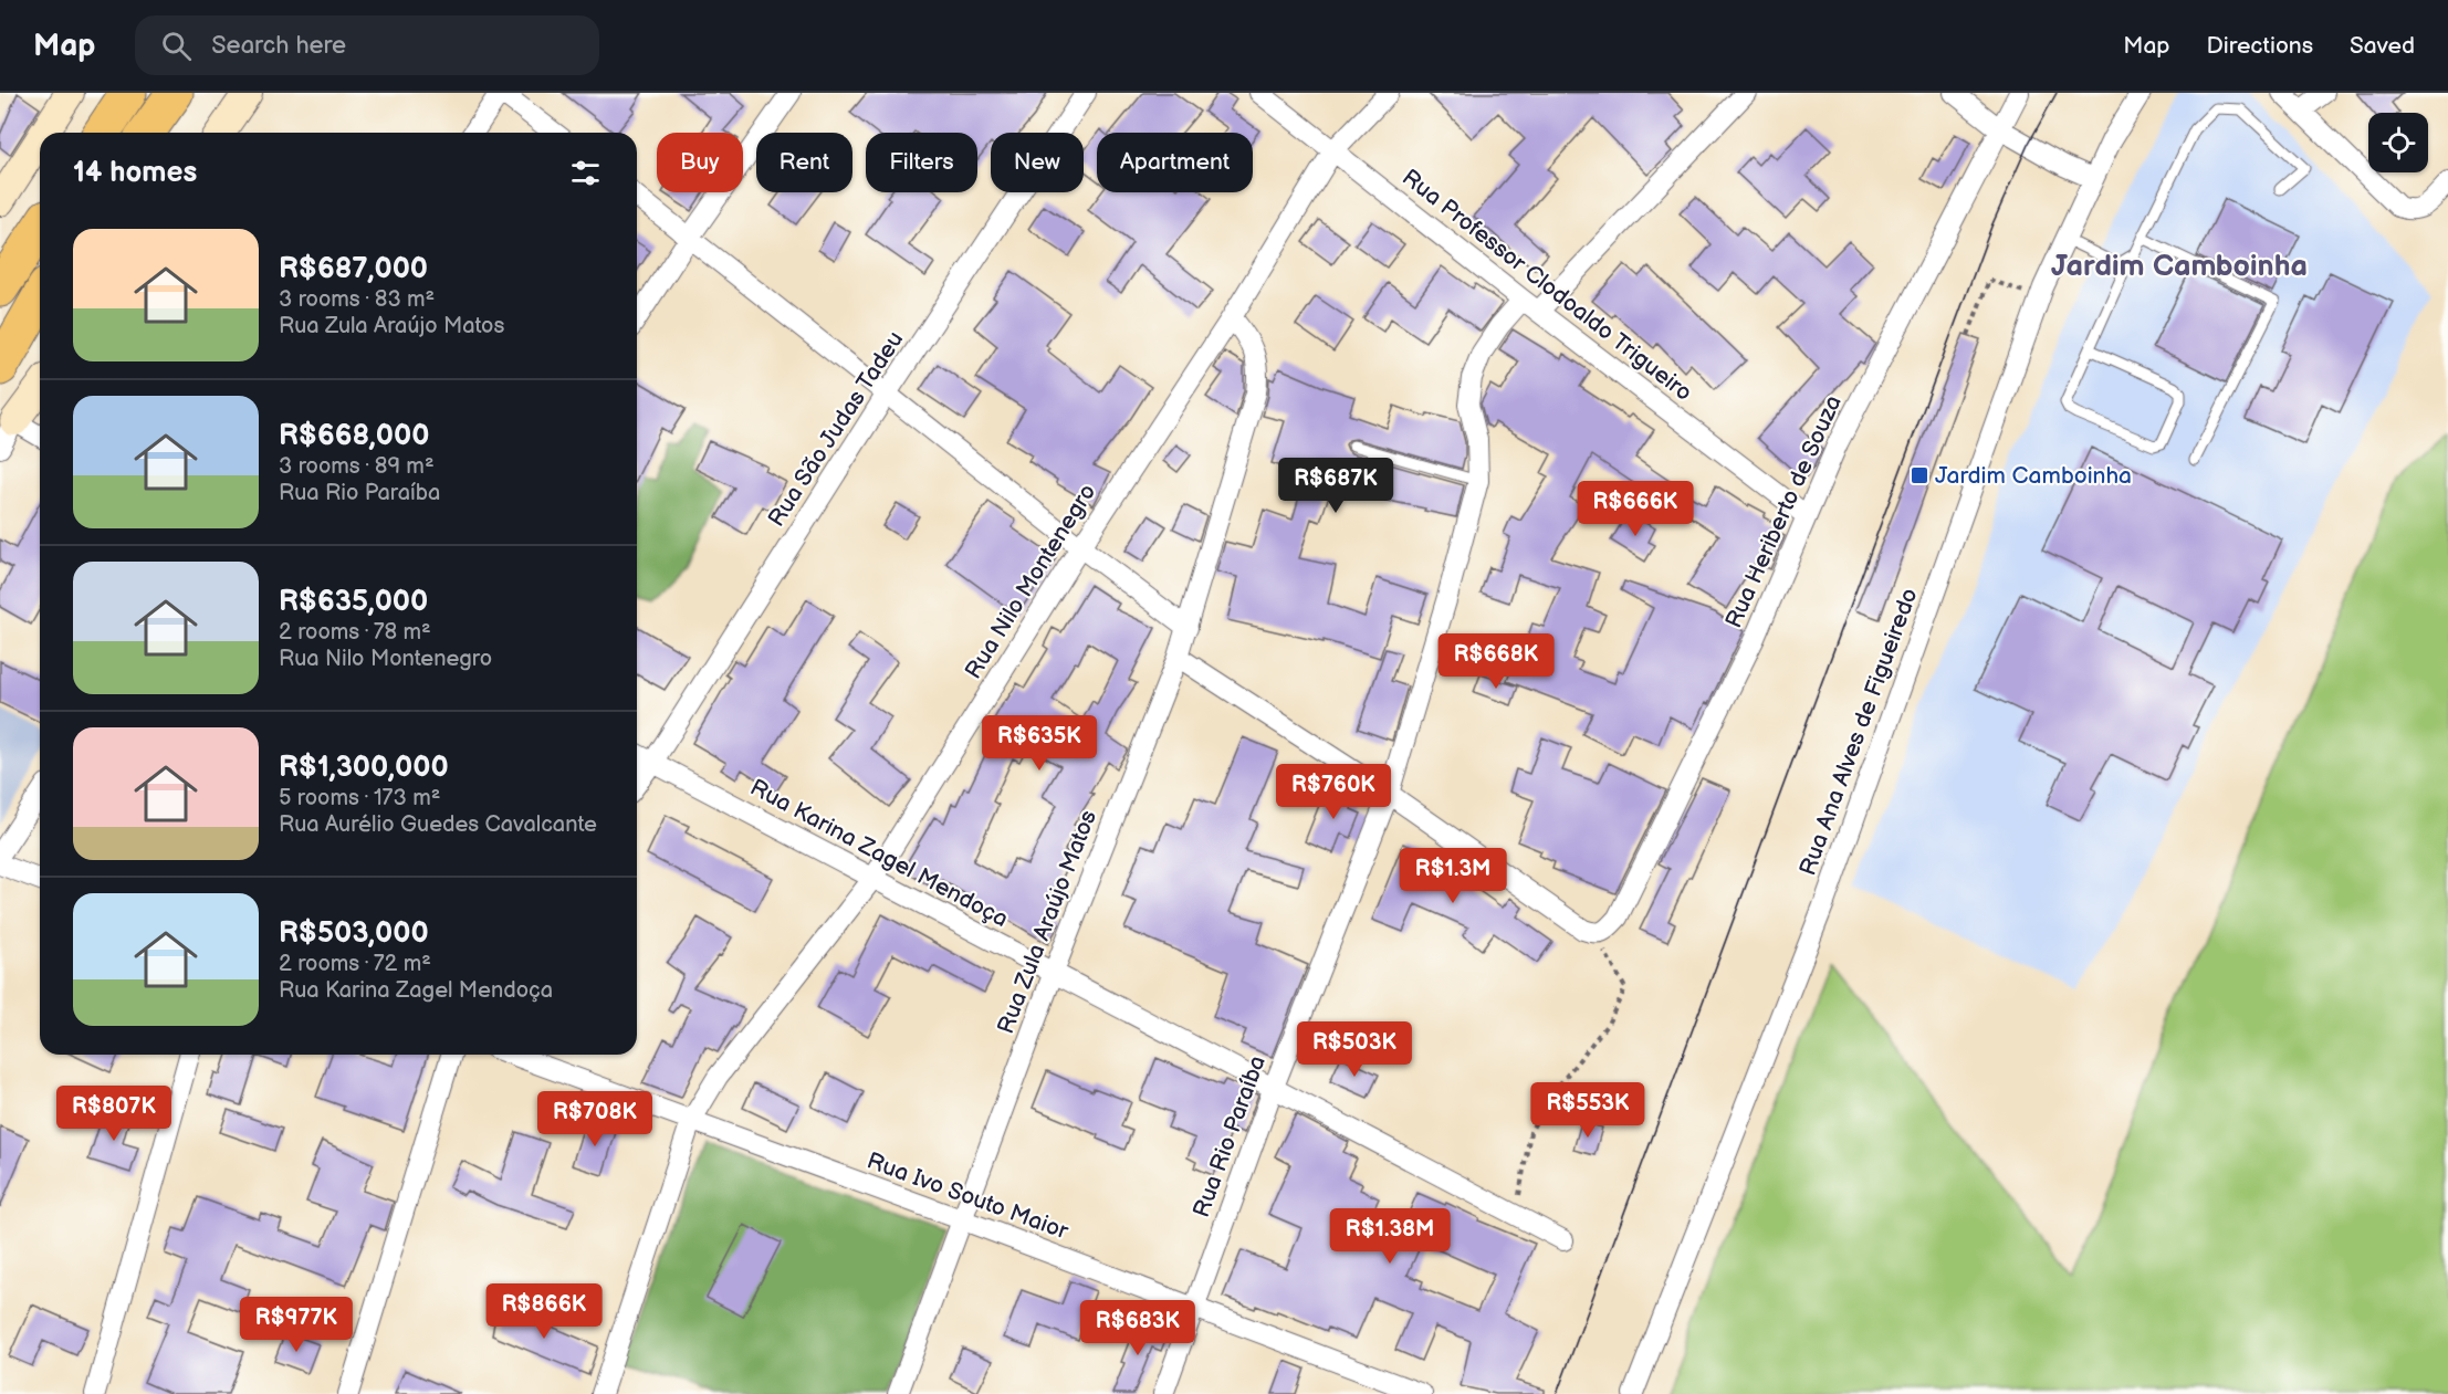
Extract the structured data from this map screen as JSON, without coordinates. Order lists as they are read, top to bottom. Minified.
{"streets":{"street":["Rua Professor Clodoaldo Trigueiro","Rua São Judas Tadeu","Rua Heriberto de Souza","Rua Nilo Montenegro","Rua Ana Alves de Figueiredo","Rua Karina Zagel Mendoça","Rua Zula Araújo Matos","Rua Rio Paraíba","Rua Ivo Souto Maior"]},"crossings":[["Rua Professor Clodoaldo Trigueiro","Rua Heriberto de Souza"],["Rua Professor Clodoaldo Trigueiro","Rua Nilo Montenegro"],["Rua Professor Clodoaldo Trigueiro","Rua Rio Paraíba"],["Rua São Judas Tadeu","Rua Karina Zagel Mendoça"],["Rua Nilo Montenegro","Rua Karina Zagel Mendoça"],["Rua Nilo Montenegro","Rua Zula Araújo Matos"],["Rua Nilo Montenegro","Rua Ivo Souto Maior"],["Rua Karina Zagel Mendoça","Rua Zula Araújo Matos"],["Rua Karina Zagel Mendoça","Rua Rio Paraíba"],["Rua Zula Araújo Matos","Rua Ivo Souto Maior"],["Rua Rio Paraíba","Rua Ivo Souto Maior"]],"districts":["Jardim Camboinha"],"places":{"transit":["Jardim Camboinha"]},"page":{"header":"Map","search":"Search here","nav":["Map","Directions","Saved"],"chip":["Buy","Rent","Filters","New","Apartment"],"heading":"14 homes","list":[{"name":"R$687,000","note":"3 rooms · 83 m² · Rua Zula Araújo Matos"},{"name":"R$668,000","note":"3 rooms · 89 m² · Rua Rio Paraíba"},{"name":"R$635,000","note":"2 rooms · 78 m² · Rua Nilo Montenegro"},{"name":"R$1,300,000","note":"5 rooms · 173 m² · Rua Aurélio Guedes Cavalcante"},{"name":"R$503,000","note":"2 rooms · 72 m² · Rua Karina Zagel Mendoça"}],"price":["R$687K","R$666K","R$668K","R$635K","R$760K","R$1.3M","R$503K","R$553K","R$807K","R$708K","R$1.38M","R$866K","R$977K","R$683K"]}}
